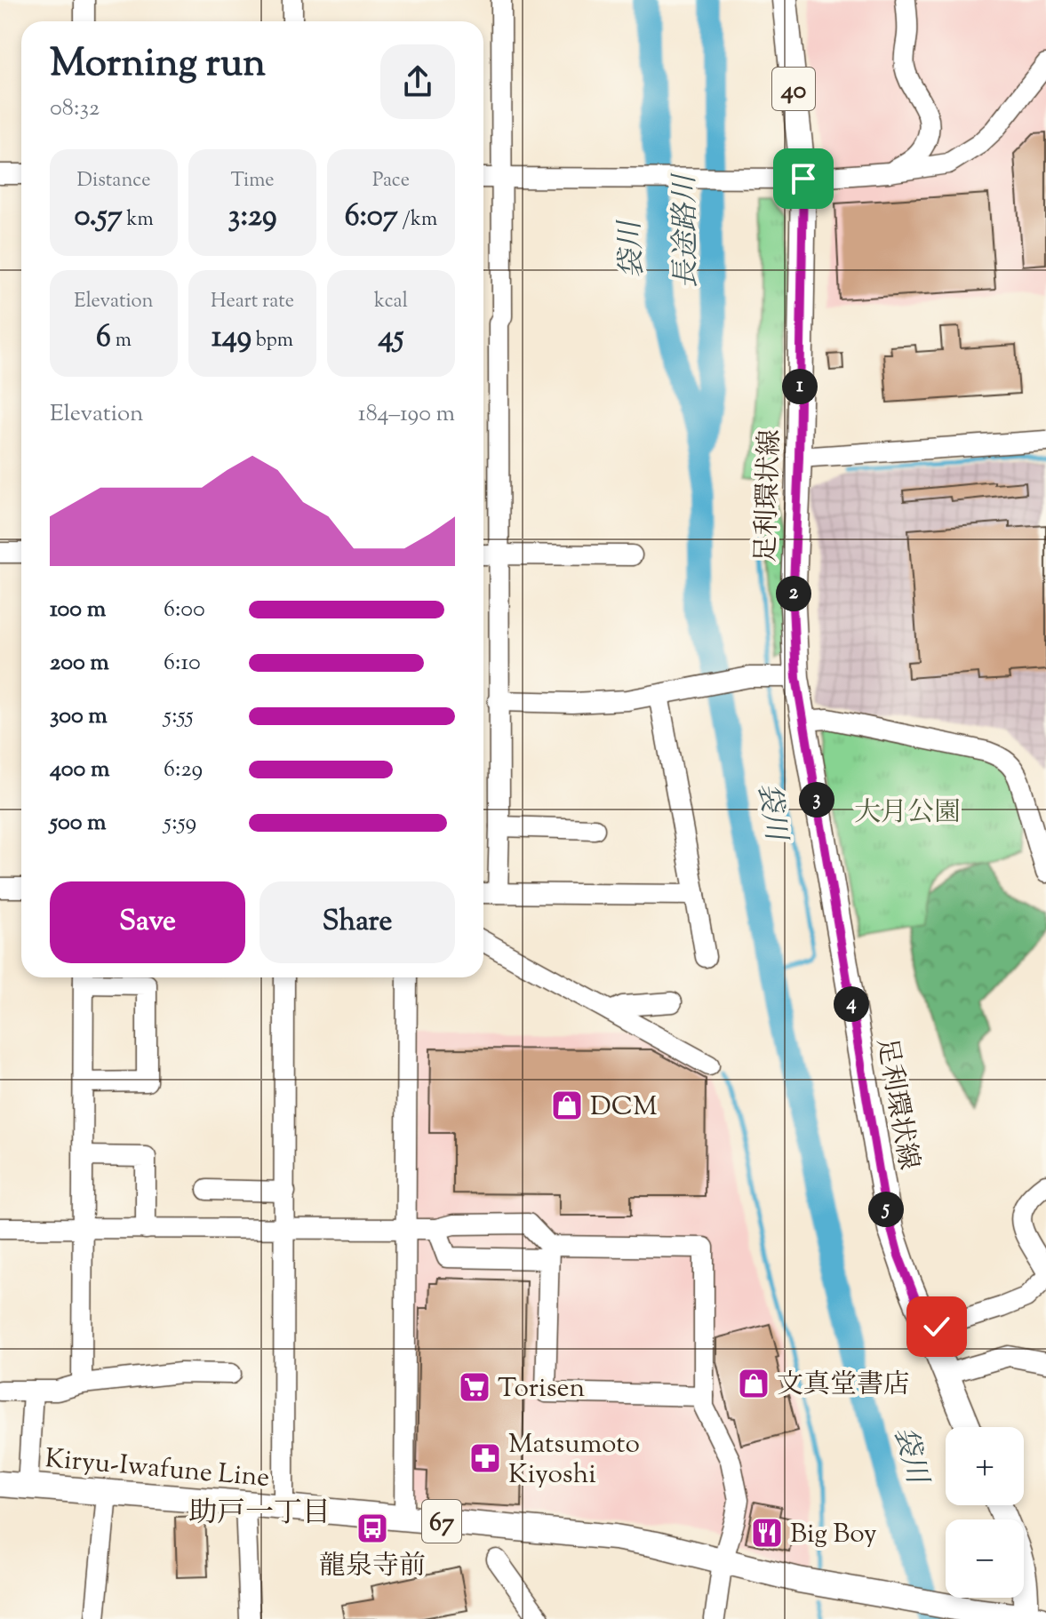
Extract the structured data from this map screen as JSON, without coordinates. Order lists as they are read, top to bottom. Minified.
{"streets":{"main road":["40","足利環状線","Kiryu-Iwafune Line","67"]},"districts":["助戸一丁目"],"water":["長途路川","袋川"],"parks":["大月公園"],"places":{"shop":["DCM","文真堂書店"],"supermarket":["Torisen"],"pharmacy":["Matsumoto Kiyoshi"],"bus stop":["龍泉寺前"],"restaurant":["Big Boy"]},"page":{"heading":["Morning run","08:32"],"stats":[["Distance","0.57 km"],["Time","3:29"],["Pace","6:07 /km"],["Elevation","6 m"],["Heart rate","149 bpm"],["kcal","45"]],"pins":["1","2","3","4","5"],"chart":["Elevation","184–190 m"],"list":[{"name":"100 m","note":"6:00"},{"name":"200 m","note":"6:10"},{"name":"300 m","note":"5:55"},{"name":"400 m","note":"6:29"},{"name":"500 m","note":"5:59"}],"buttons":["Save","Share"],"map_buttons":["+","−"]}}
